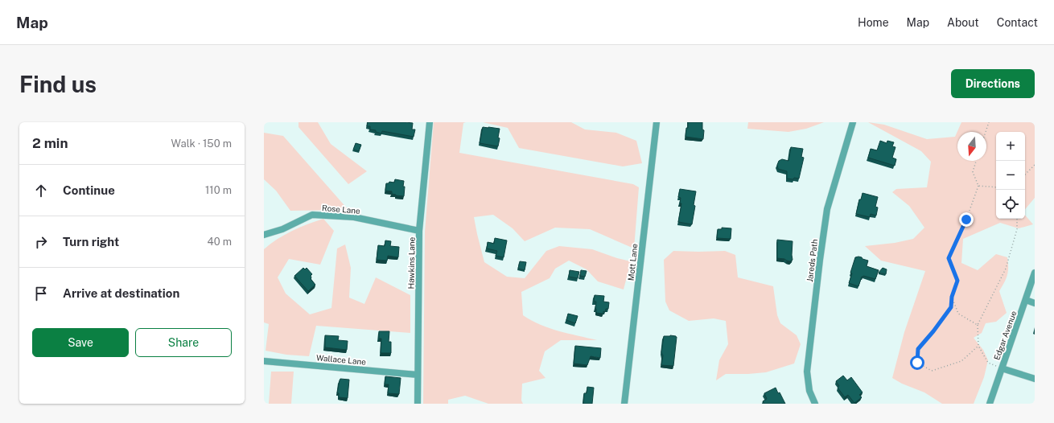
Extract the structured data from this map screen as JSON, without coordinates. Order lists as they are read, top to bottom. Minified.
{"streets":{"street":["Rose Lane","Jareds Path","Mott Lane","Hawkins Lane","Edgar Avenue","Wallace Lane"]},"crossings":[["Rose Lane","Hawkins Lane"],["Hawkins Lane","Wallace Lane"]],"north":"bottom","page":{"header":"Map","nav":["Home","Map","About","Contact"],"buttons":["Directions",["Save","Share"]],"title":"Find us","heading":["2 min","Walk · 150 m"],"map_buttons":["+","−"],"list":[["Continue","110 m"],["Turn right","40 m"],"Arrive at destination"]}}
